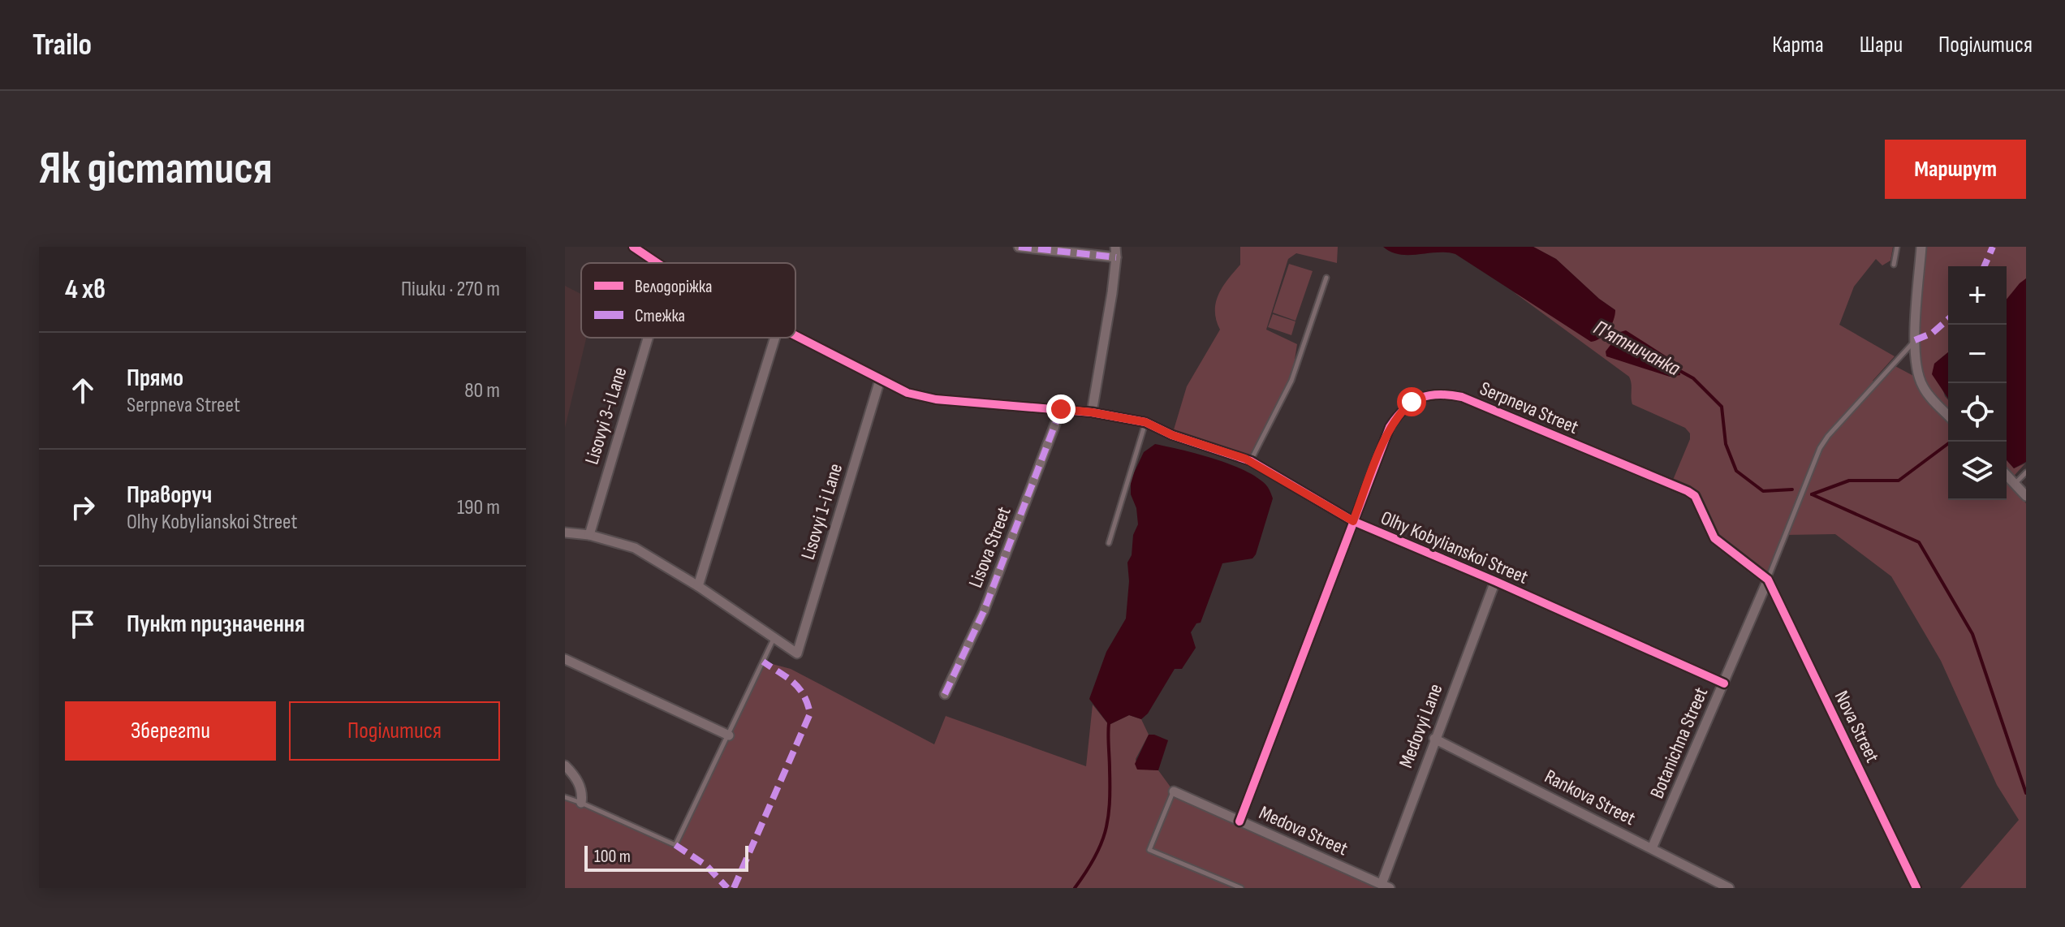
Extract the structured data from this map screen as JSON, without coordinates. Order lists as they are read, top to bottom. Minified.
{"streets":{"street":["Serpneva Street","Lisovyi 3-i Lane","Lisovyi 1-i Lane","Lisova Street","Olhy Kobylianskoi Street","Medovyi Lane","Nova Street","Botanichna Street","Rankova Street","Medova Street"]},"crossings":[["Serpneva Street","Olhy Kobylianskoi Street"],["Serpneva Street","Nova Street"],["Serpneva Street","Botanichna Street"],["Serpneva Street","Medova Street"],["Lisovyi 1-i Lane","Olhy Kobylianskoi Street"],["Lisova Street","Olhy Kobylianskoi Street"],["Olhy Kobylianskoi Street","Medovyi Lane"],["Olhy Kobylianskoi Street","Botanichna Street"],["Medovyi Lane","Rankova Street"],["Medovyi Lane","Medova Street"],["Nova Street","Botanichna Street"],["Botanichna Street","Rankova Street"]],"water":["П'ятничанка"],"legend":["Велодоріжка","Стежка"],"scale_bar":"100 m","page":{"header":"Trailo","nav":["Карта","Шари","Поділитися"],"buttons":["Маршрут",["Зберегти","Поділитися"]],"title":"Як дістатися","heading":["4 хв","Пішки · 270 m"],"map_buttons":["+","−"],"list":[["Прямо","Serpneva Street","80 m"],["Праворуч","Olhy Kobylianskoi Street","190 m"],"Пункт призначення"],"scale":"100 m"}}
